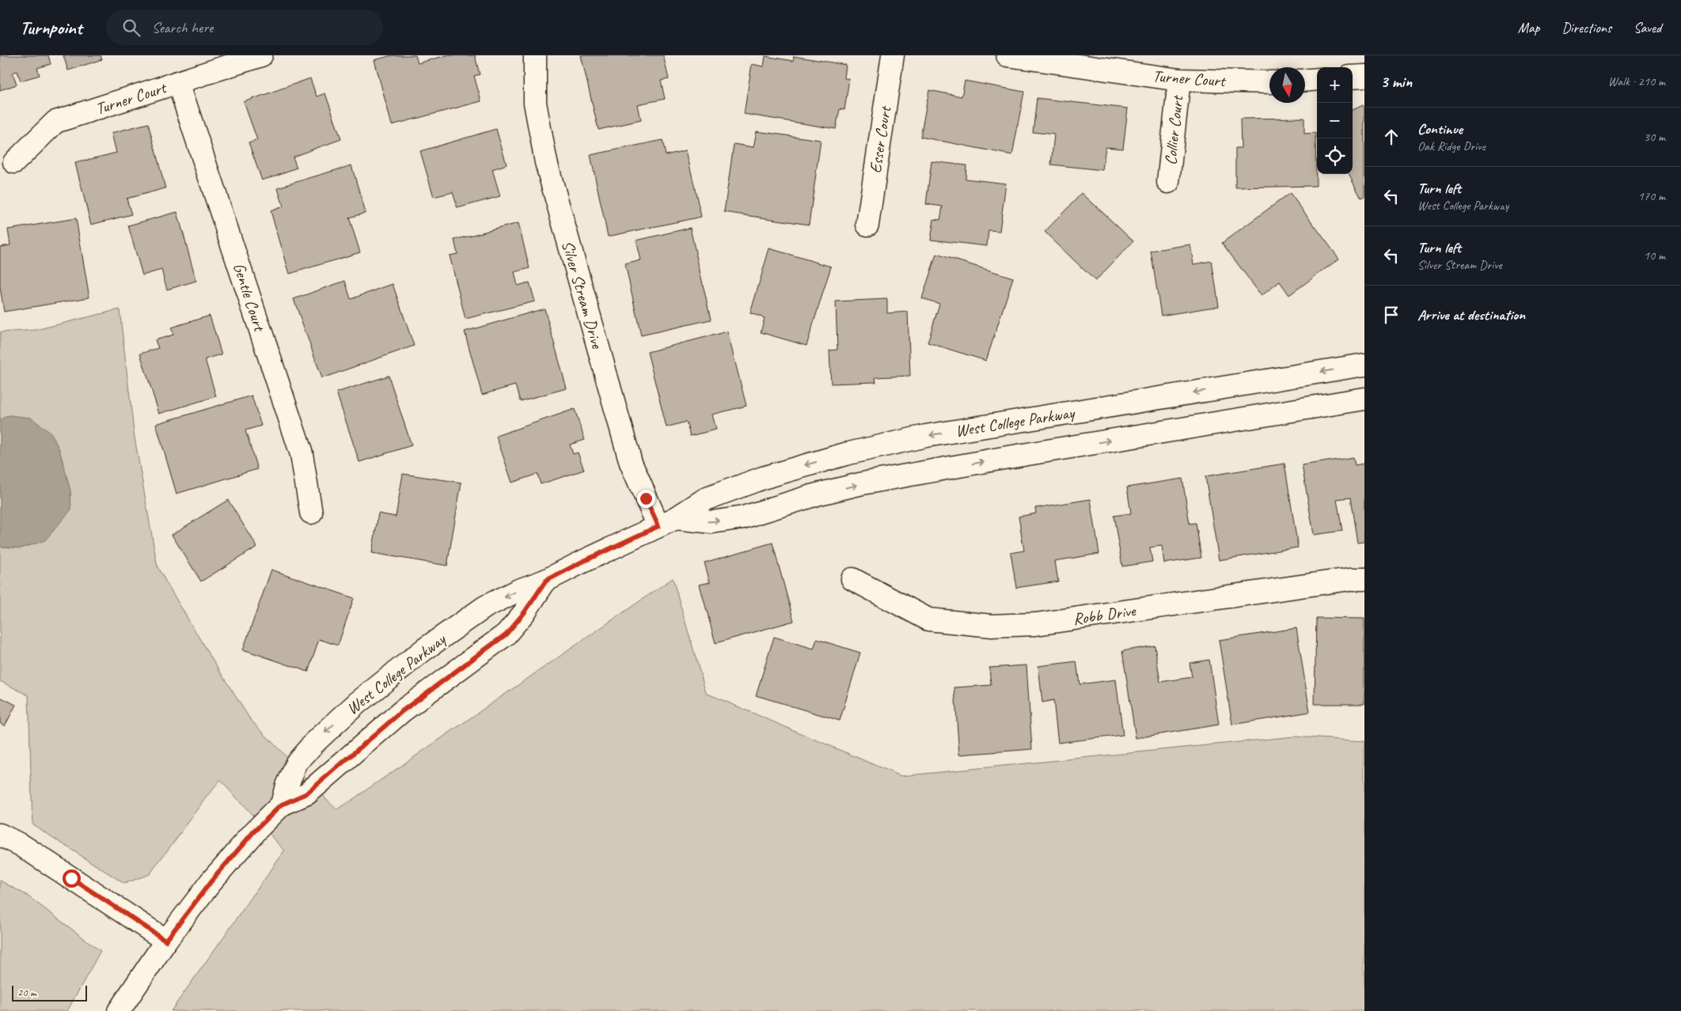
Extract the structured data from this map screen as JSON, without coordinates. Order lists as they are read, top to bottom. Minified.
{"streets":{"street":["Turner Court","Collier Court","Esser Court","Silver Stream Drive","Gentle Court","West College Parkway","Robb Drive"]},"crossings":[["Turner Court","Collier Court"],["Turner Court","Gentle Court"],["Silver Stream Drive","West College Parkway"]],"scale_bar":"20 m","north":"bottom","page":{"header":"Turnpoint","search":"Search here","nav":["Map","Directions","Saved"],"heading":["3 min","Walk · 210 m"],"map_buttons":["+","−"],"list":[["Continue","Oak Ridge Drive","30 m"],["Turn left","West College Parkway","170 m"],["Turn left","Silver Stream Drive","10 m"],"Arrive at destination"],"scale":"20 m"}}
